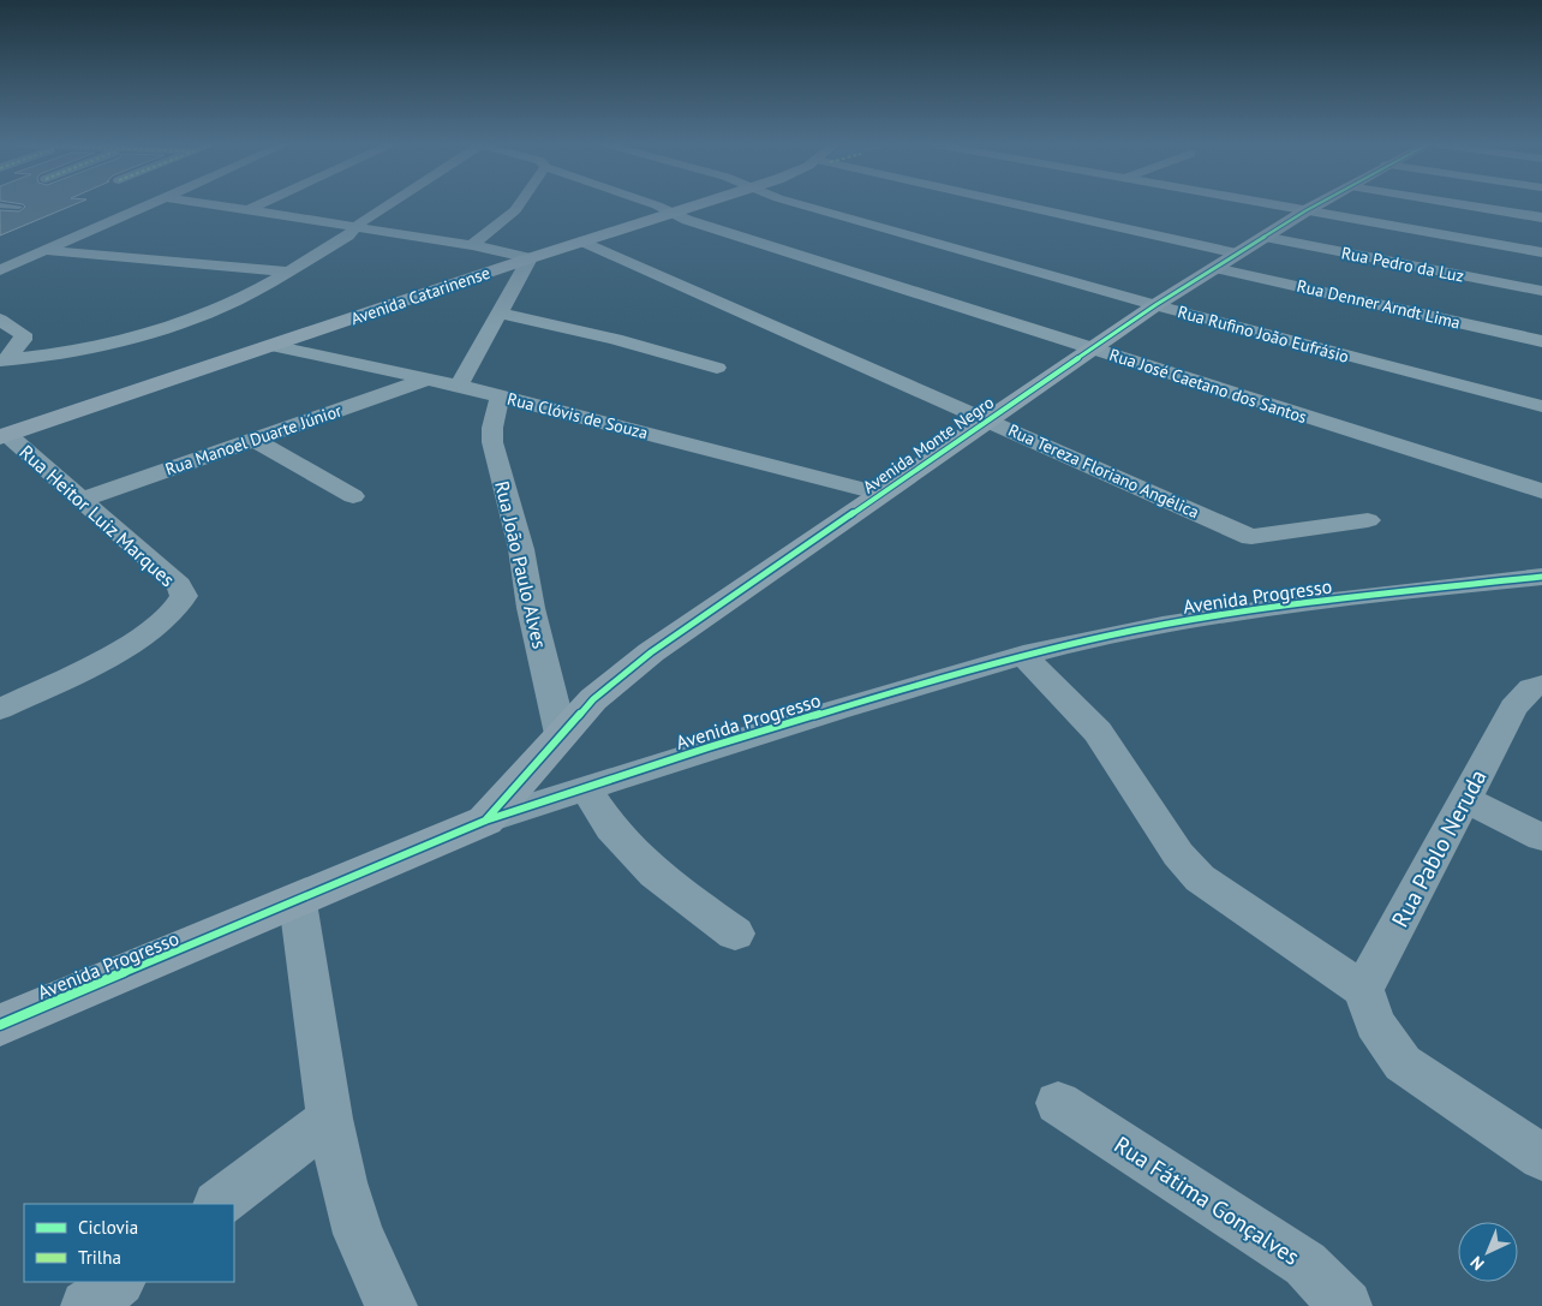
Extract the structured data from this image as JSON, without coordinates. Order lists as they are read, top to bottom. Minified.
{"streets":{"street":["Rua Pedro da Luz","Avenida Catarinense","Rua Denner Arndt Lima","Rua Rufino João Eufrásio","Rua José Caetano dos Santos","Rua Clóvis de Souza","Rua Manoel Duarte Júnior","Avenida Monte Negro","Rua Tereza Floriano Angélica","Rua Heitor Luiz Marques","Rua João Paulo Alves","Avenida Progresso","Rua Pablo Neruda","Rua Fátima Gonçalves"]},"crossings":[["Rua Pedro da Luz","Avenida Monte Negro"],["Avenida Catarinense","Rua José Caetano dos Santos"],["Avenida Catarinense","Rua Clóvis de Souza"],["Avenida Catarinense","Rua Tereza Floriano Angélica"],["Avenida Catarinense","Rua Heitor Luiz Marques"],["Rua Denner Arndt Lima","Avenida Monte Negro"],["Rua Rufino João Eufrásio","Avenida Monte Negro"],["Rua José Caetano dos Santos","Avenida Monte Negro"],["Rua Clóvis de Souza","Rua Manoel Duarte Júnior"],["Rua Clóvis de Souza","Avenida Monte Negro"],["Rua Clóvis de Souza","Rua João Paulo Alves"],["Rua Manoel Duarte Júnior","Rua Heitor Luiz Marques"],["Avenida Monte Negro","Rua Tereza Floriano Angélica"],["Avenida Monte Negro","Rua João Paulo Alves"],["Avenida Monte Negro","Avenida Progresso"]],"legend":["Ciclovia","Trilha"],"north":"bottom left"}
